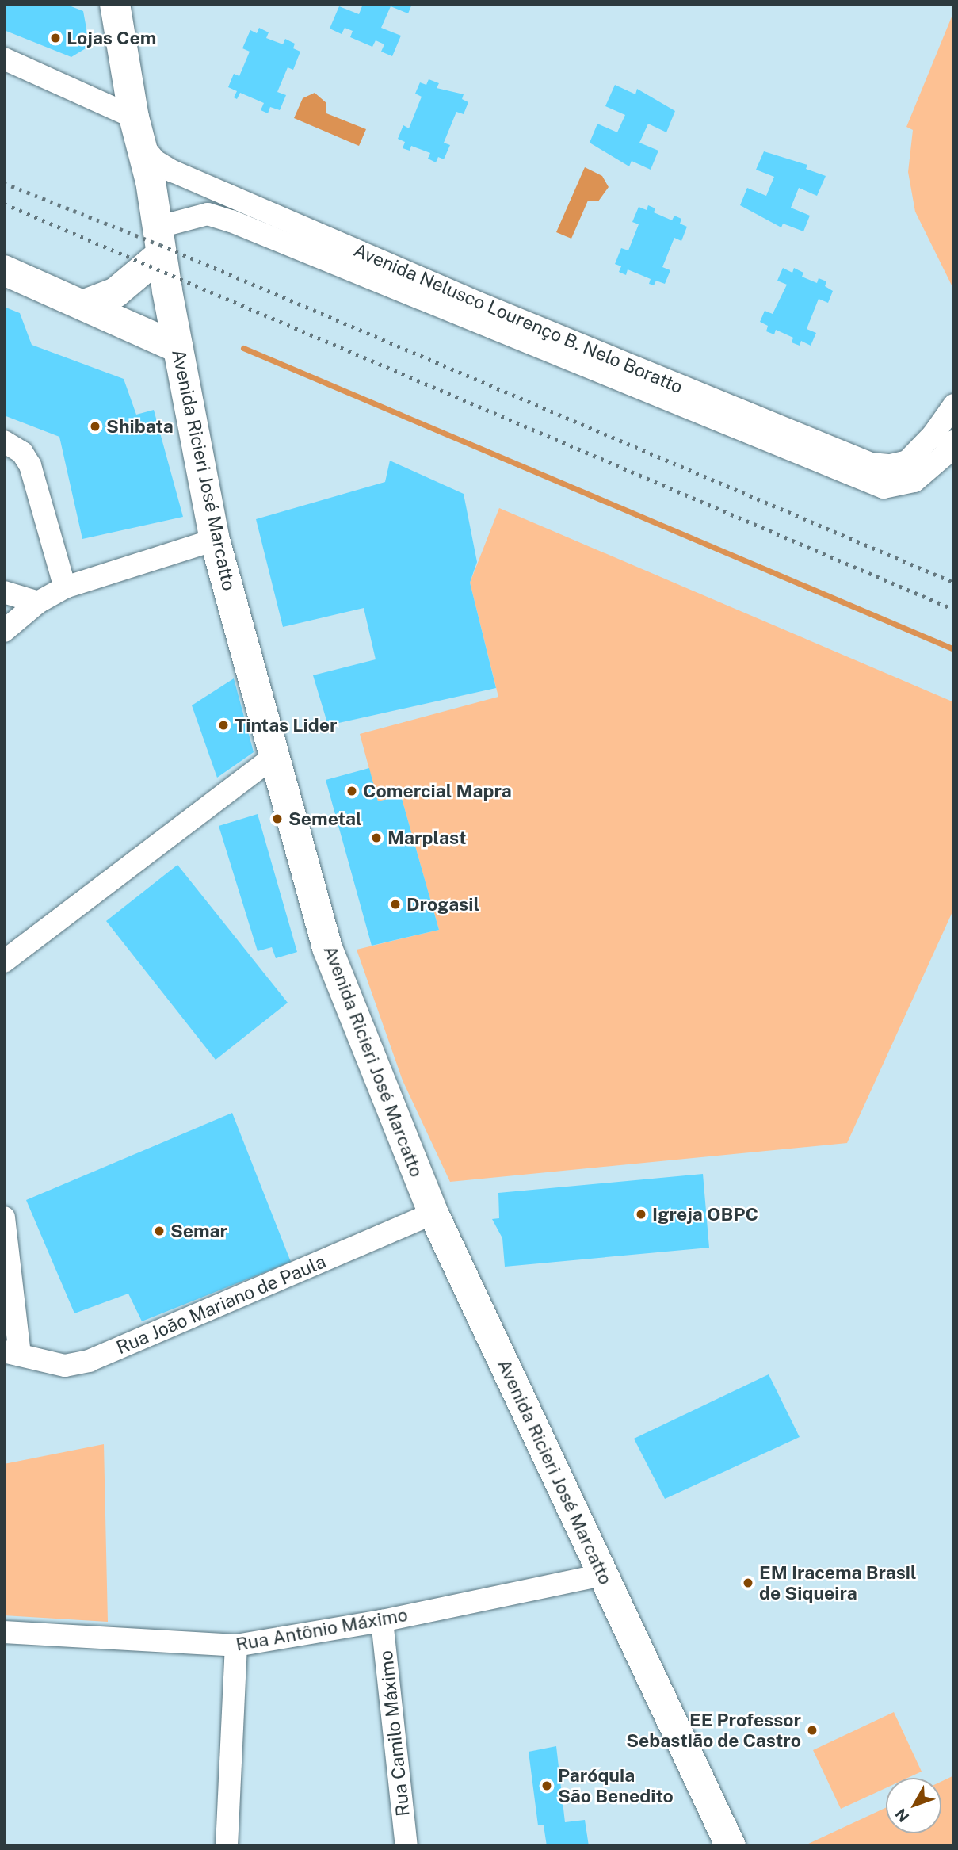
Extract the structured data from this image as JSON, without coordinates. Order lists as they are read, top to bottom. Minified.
{"streets":{"main road":["Avenida Ricieri José Marcatto"],"street":["Avenida Nelusco Lourenço B. Nelo Boratto","Rua João Mariano de Paula","Rua Antônio Máximo","Rua Camilo Máximo"]},"crossings":[["Avenida Nelusco Lourenço B. Nelo Boratto","Avenida Ricieri José Marcatto"],["Avenida Ricieri José Marcatto","Rua João Mariano de Paula"],["Avenida Ricieri José Marcatto","Rua Antônio Máximo"],["Rua Antônio Máximo","Rua Camilo Máximo"]],"places":["Lojas Cem","Shibata","Tintas Lider","Comercial Mapra","Semetal","Marplast","Drogasil","Igreja OBPC","Semar","EM Iracema Brasil de Siqueira","EE Professor Sebastião de Castro","Paróquia São Benedito"],"north":"bottom left"}
